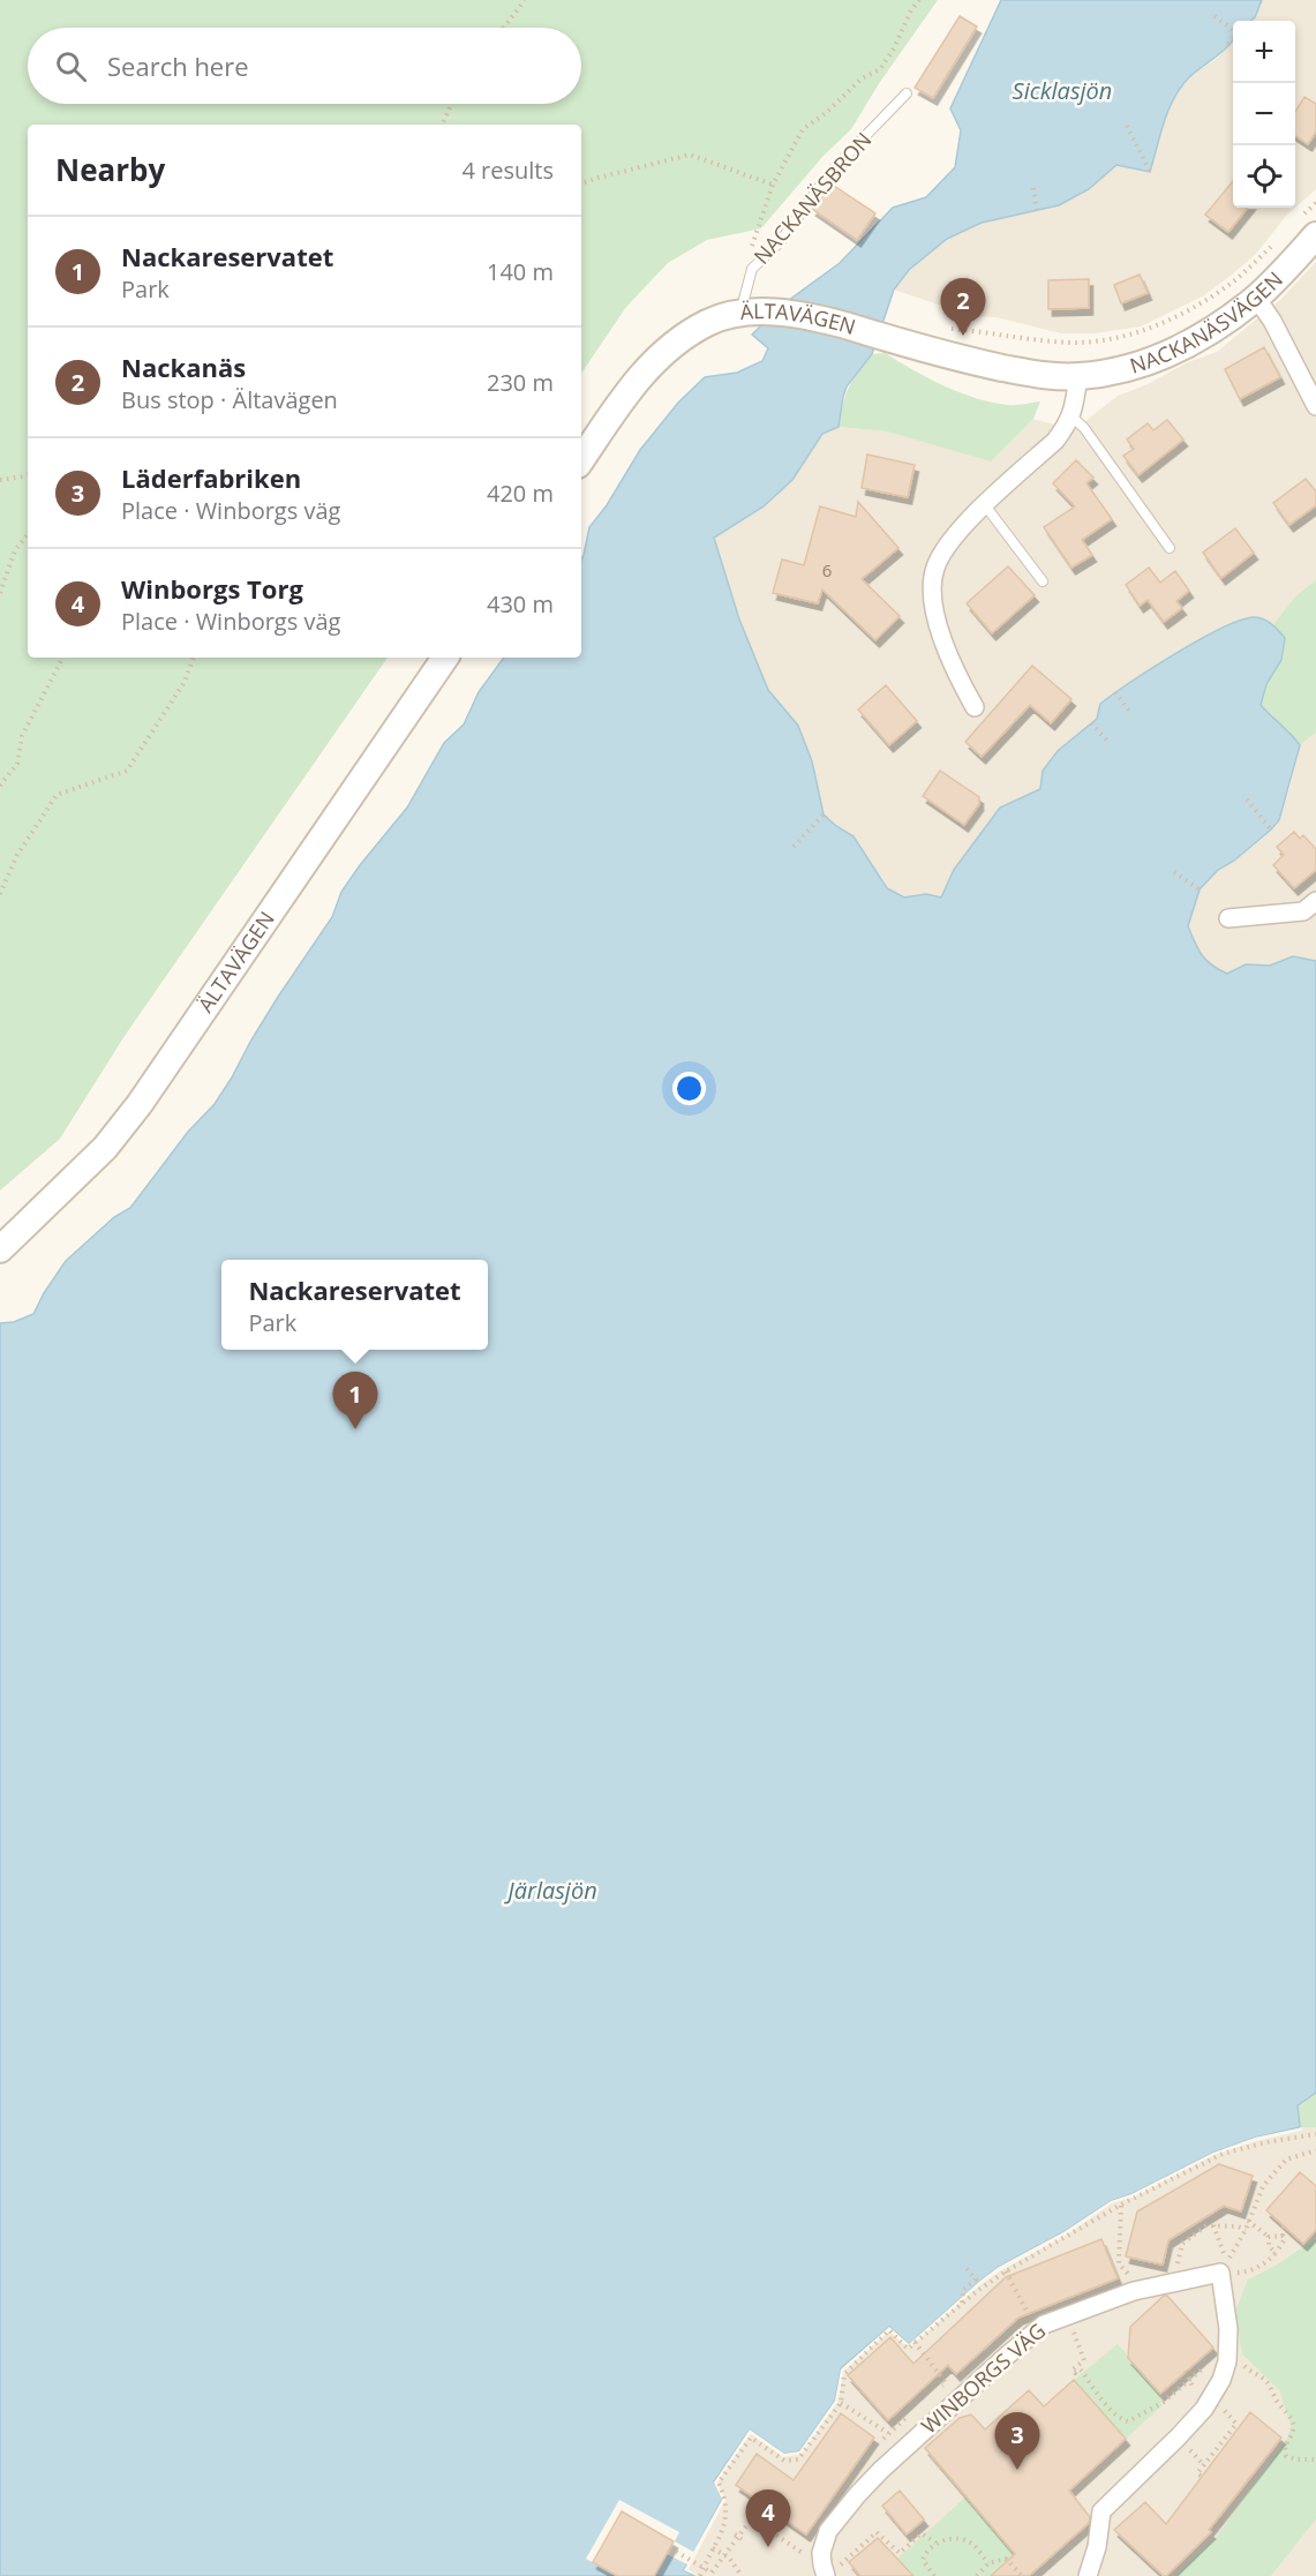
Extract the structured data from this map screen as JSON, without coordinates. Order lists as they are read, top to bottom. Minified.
{"streets":{"main road":["NACKANÄSVÄGEN","ÄLTAVÄGEN"],"street":["WINBORGS VÄG"],"lane":["NACKANÄSBRON"]},"crossings":[["NACKANÄSBRON","ÄLTAVÄGEN"],["NACKANÄSVÄGEN","ÄLTAVÄGEN"]],"water":["Sicklasjön","Järlasjön"],"house_numbers":["6"],"page":{"map_buttons":["+","−"],"search":"Search here","heading":["Nearby","4 results"],"list":[{"mark":"1","name":"Nackareservatet","note":"Park","value":"140 m"},{"mark":"2","name":"Nackanäs","note":"Bus stop · Ältavägen","value":"230 m"},{"mark":"3","name":"Läderfabriken","note":"Place · Winborgs väg","value":"420 m"},{"mark":"4","name":"Winborgs Torg","note":"Place · Winborgs väg","value":"430 m"}],"pins":["2","1","3","4"],"popup":["Nackareservatet","Park"]}}
